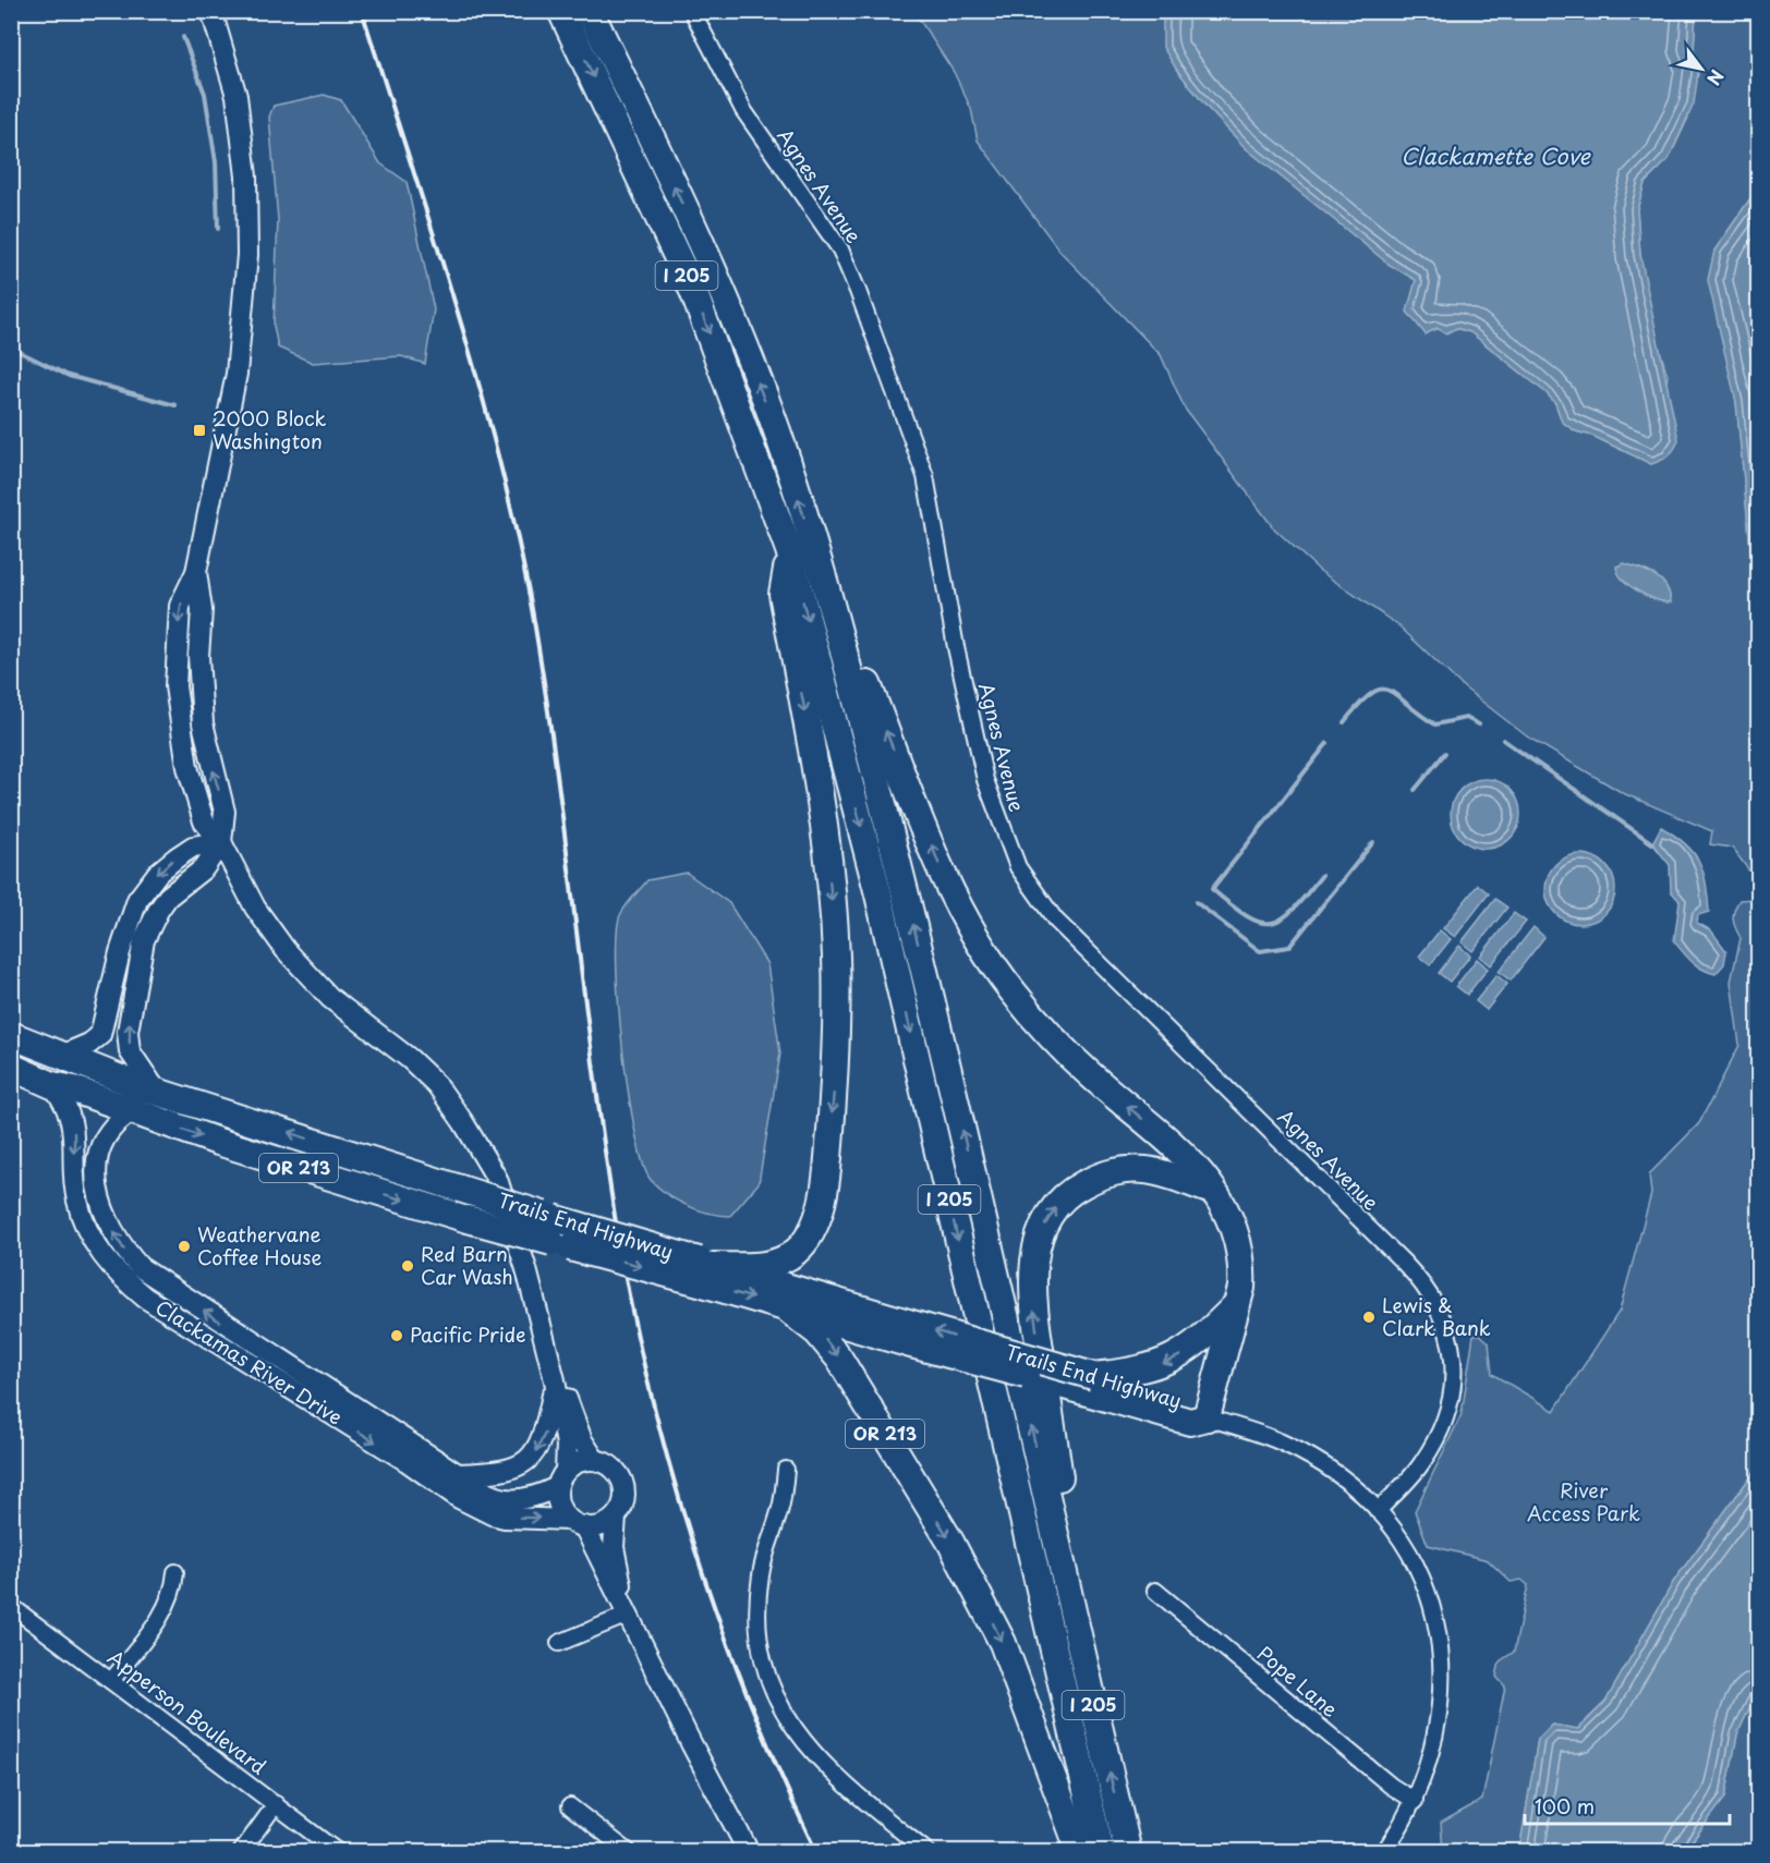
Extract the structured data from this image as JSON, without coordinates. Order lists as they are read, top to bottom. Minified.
{"streets":{"highway":["I 205","OR 213","Trails End Highway"],"main road":["Clackamas River Drive"],"street":["Agnes Avenue","Pope Lane","Apperson Boulevard"]},"crossings":[["OR 213","Trails End Highway"],["Trails End Highway","Clackamas River Drive"]],"water":["Clackamette Cove"],"parks":["River Access Park"],"places":{"transit":["2000 Block Washington"],"other":["Weathervane Coffee House","Red Barn Car Wash","Lewis & Clark Bank","Pacific Pride"]},"scale_bar":"100 m","north":"bottom right"}
